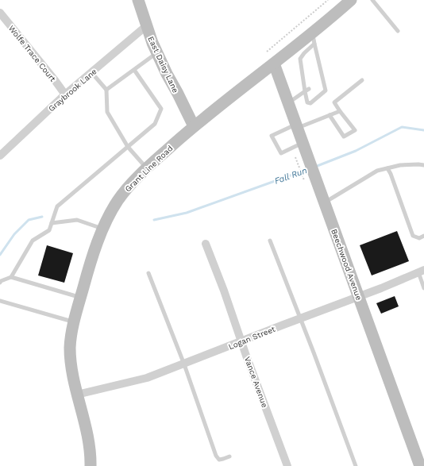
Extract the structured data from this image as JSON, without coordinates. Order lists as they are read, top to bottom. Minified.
{"streets":{"street":["Wolfe Trace Court","East Daisy Lane","Graybrook Lane","Grant Line Road","Beechwood Avenue","Logan Street","Vance Avenue"]},"crossings":[["Wolfe Trace Court","Graybrook Lane"],["East Daisy Lane","Graybrook Lane"],["East Daisy Lane","Grant Line Road"],["Grant Line Road","Beechwood Avenue"],["Grant Line Road","Logan Street"],["Beechwood Avenue","Logan Street"],["Logan Street","Vance Avenue"]],"water":["Fall Run"]}
